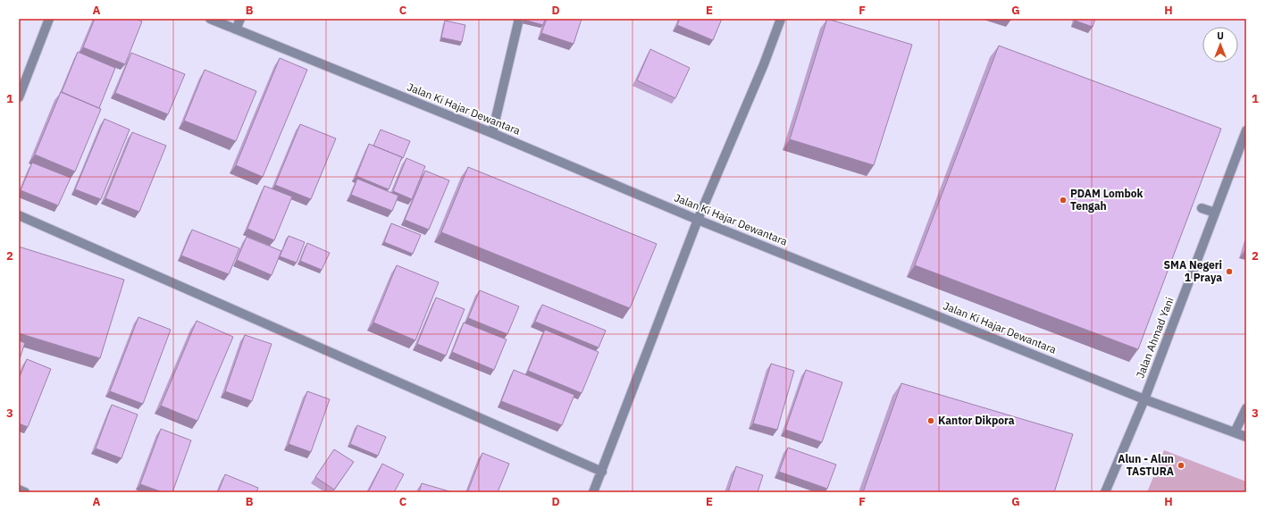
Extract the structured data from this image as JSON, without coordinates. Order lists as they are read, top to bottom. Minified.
{"streets":{"street":["Jalan Ki Hajar Dewantara","Jalan Ahmad Yani"]},"crossings":[["Jalan Ki Hajar Dewantara","Jalan Ahmad Yani"]],"places":["PDAM Lombok Tengah","SMA Negeri 1 Praya","Kantor Dikpora","Alun - Alun TASTURA"],"north":"top","grid":{"columns":["A","B","C","D","E","F","G","H"],"rows":["1","2","3"]}}
